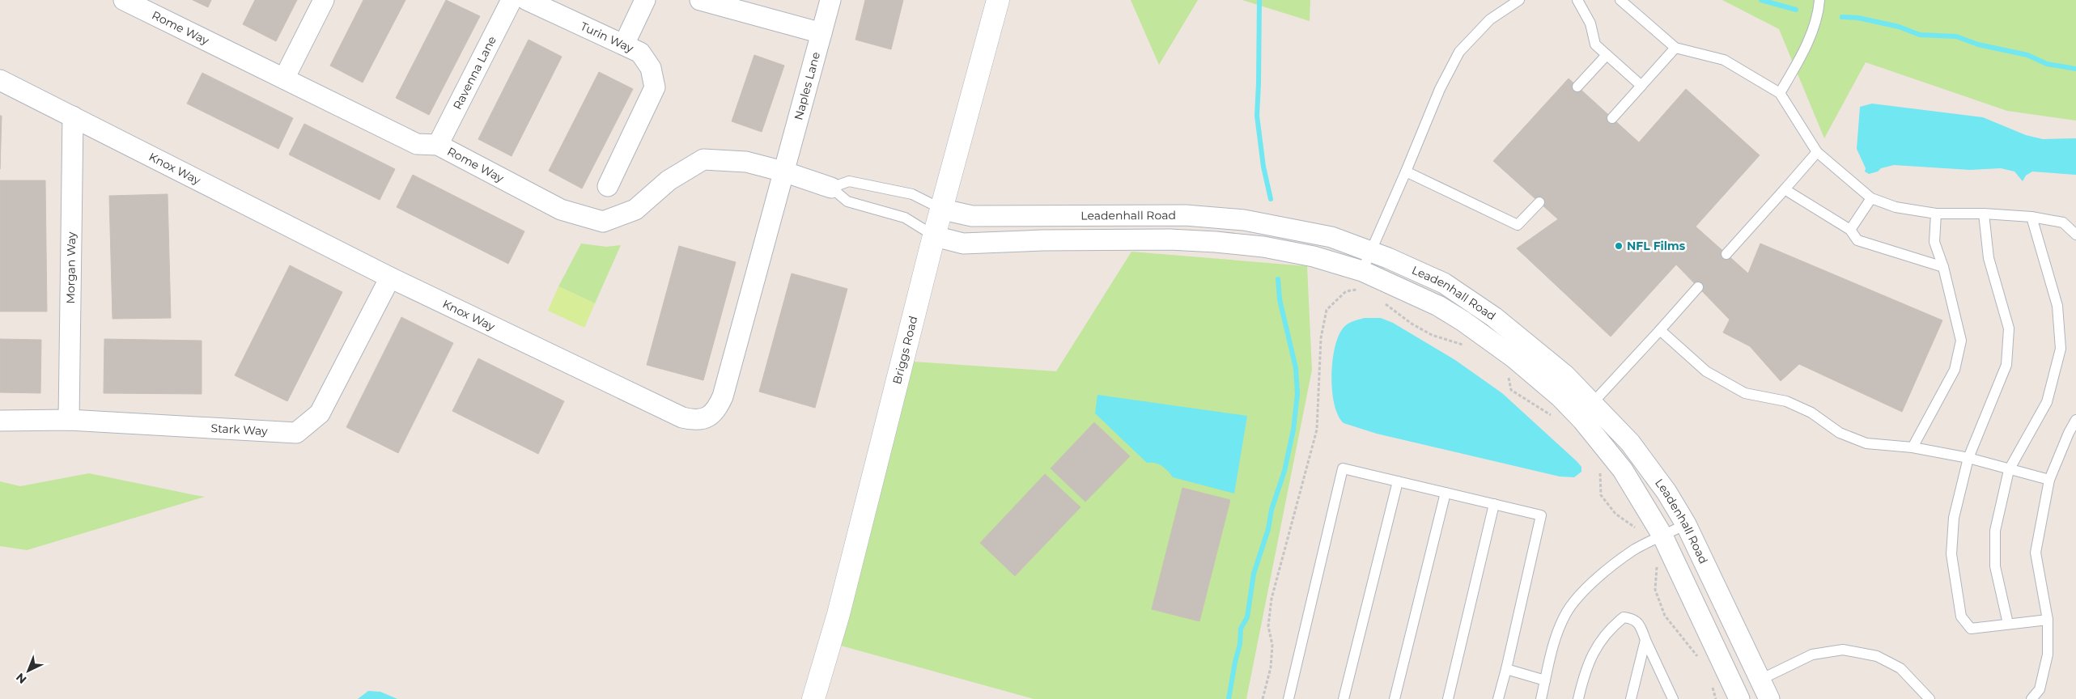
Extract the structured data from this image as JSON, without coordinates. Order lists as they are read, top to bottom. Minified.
{"streets":{"street":["Rome Way","Turin Way","Ravenna Lane","Naples Lane","Knox Way","Leadenhall Road","Morgan Way","Briggs Road","Stark Way"]},"crossings":[["Rome Way","Ravenna Lane"],["Rome Way","Naples Lane"],["Rome Way","Knox Way"],["Naples Lane","Knox Way"],["Knox Way","Morgan Way"],["Knox Way","Stark Way"],["Leadenhall Road","Briggs Road"],["Morgan Way","Stark Way"]],"places":["NFL Films"],"north":"bottom left"}
